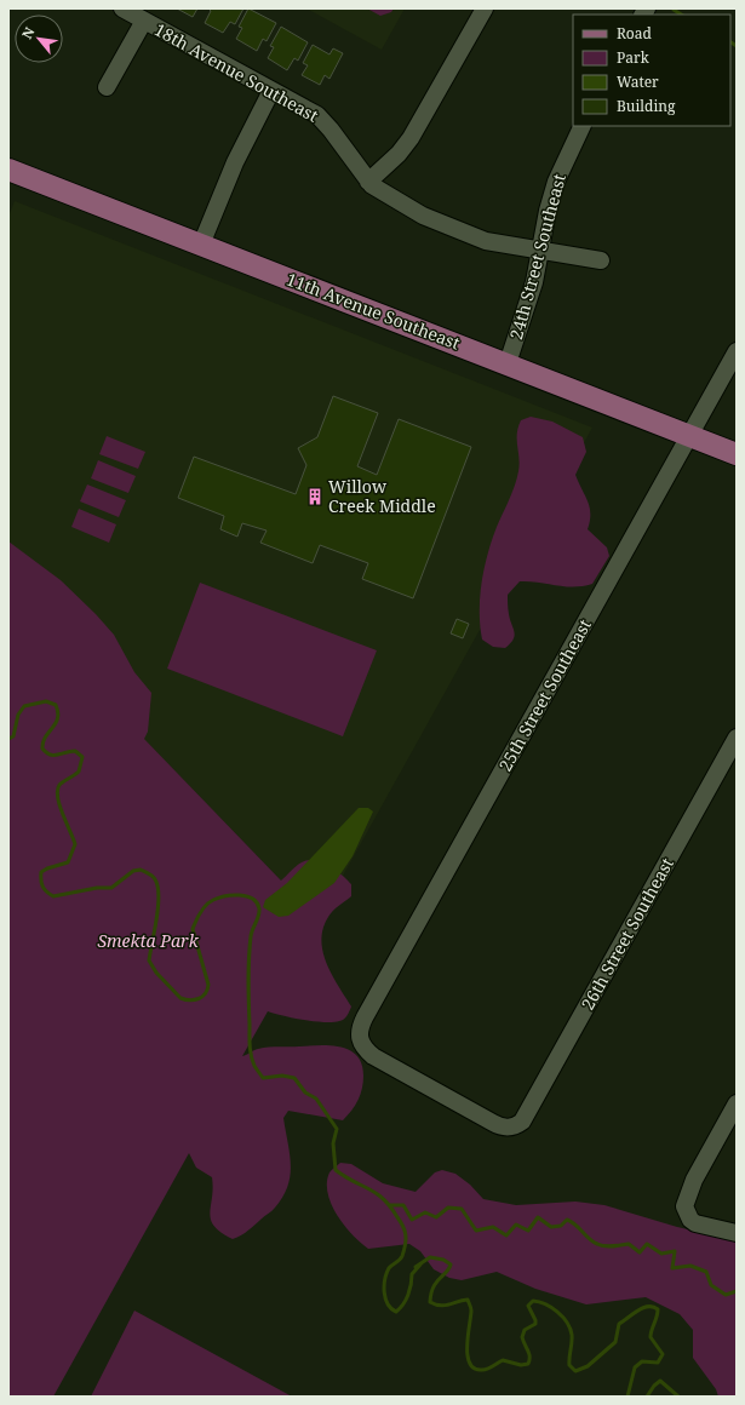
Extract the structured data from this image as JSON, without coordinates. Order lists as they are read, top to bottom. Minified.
{"streets":{"main road":["11th Avenue Southeast"],"street":["18th Avenue Southeast","24th Street Southeast","25th Street Southeast","26th Street Southeast"]},"crossings":[["18th Avenue Southeast","24th Street Southeast"],["24th Street Southeast","11th Avenue Southeast"],["11th Avenue Southeast","25th Street Southeast"],["25th Street Southeast","26th Street Southeast"]],"parks":["Smekta Park"],"places":{"building":["Willow Creek Middle"]},"legend":["Road","Park","Water","Building"],"north":"top left"}
